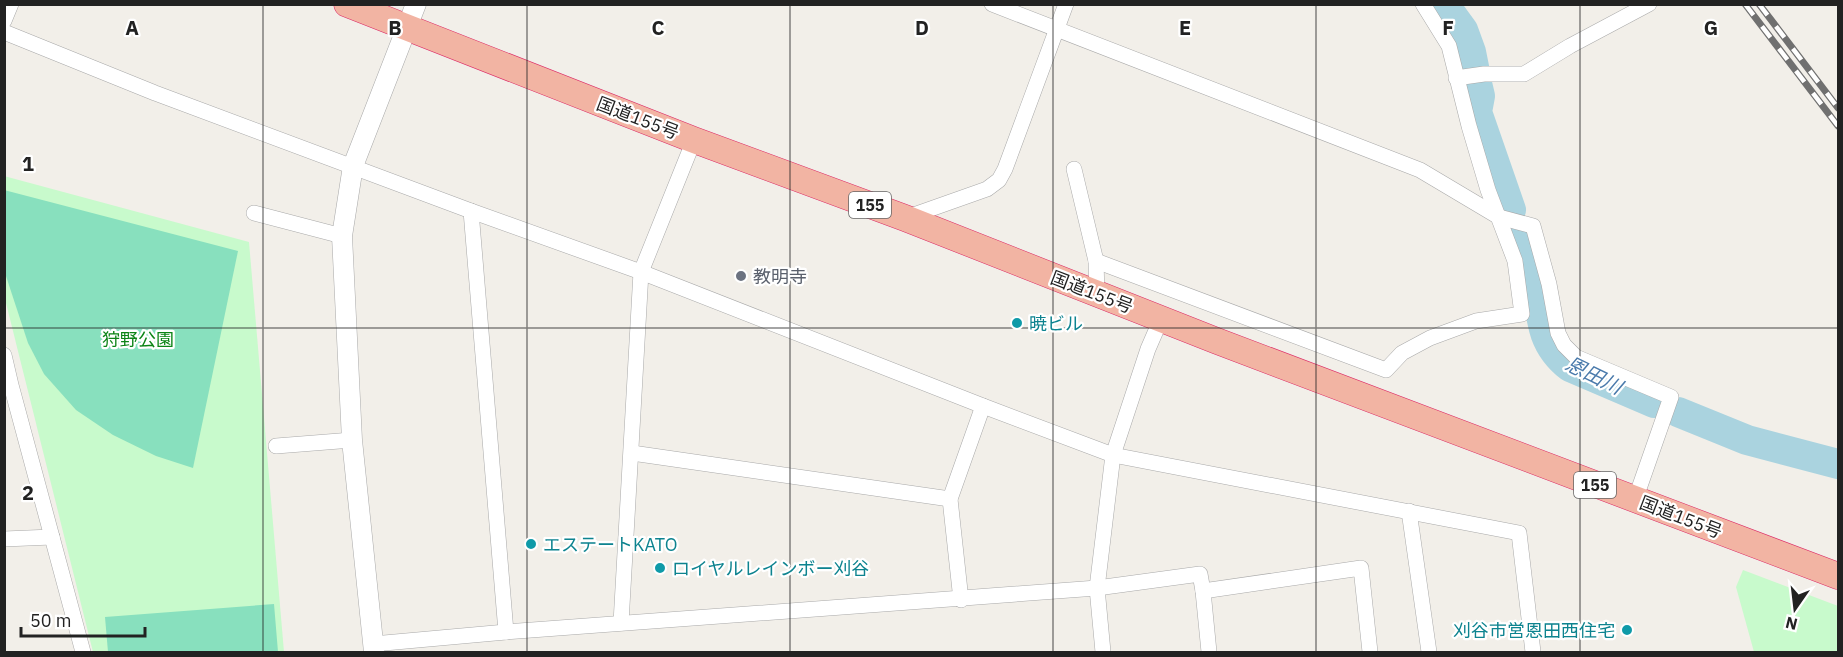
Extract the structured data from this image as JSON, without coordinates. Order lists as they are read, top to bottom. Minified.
{"streets":{"highway":["国道155号","155"]},"water":["恩田川"],"parks":["狩野公園"],"places":["教明寺","暁ビル","エステートKATO","ロイヤルレインボー刈谷","刈谷市営恩田西住宅"],"scale_bar":"50 m","north":"bottom","grid":{"columns":["A","B","C","D","E","F","G"],"rows":["1","2"]}}
